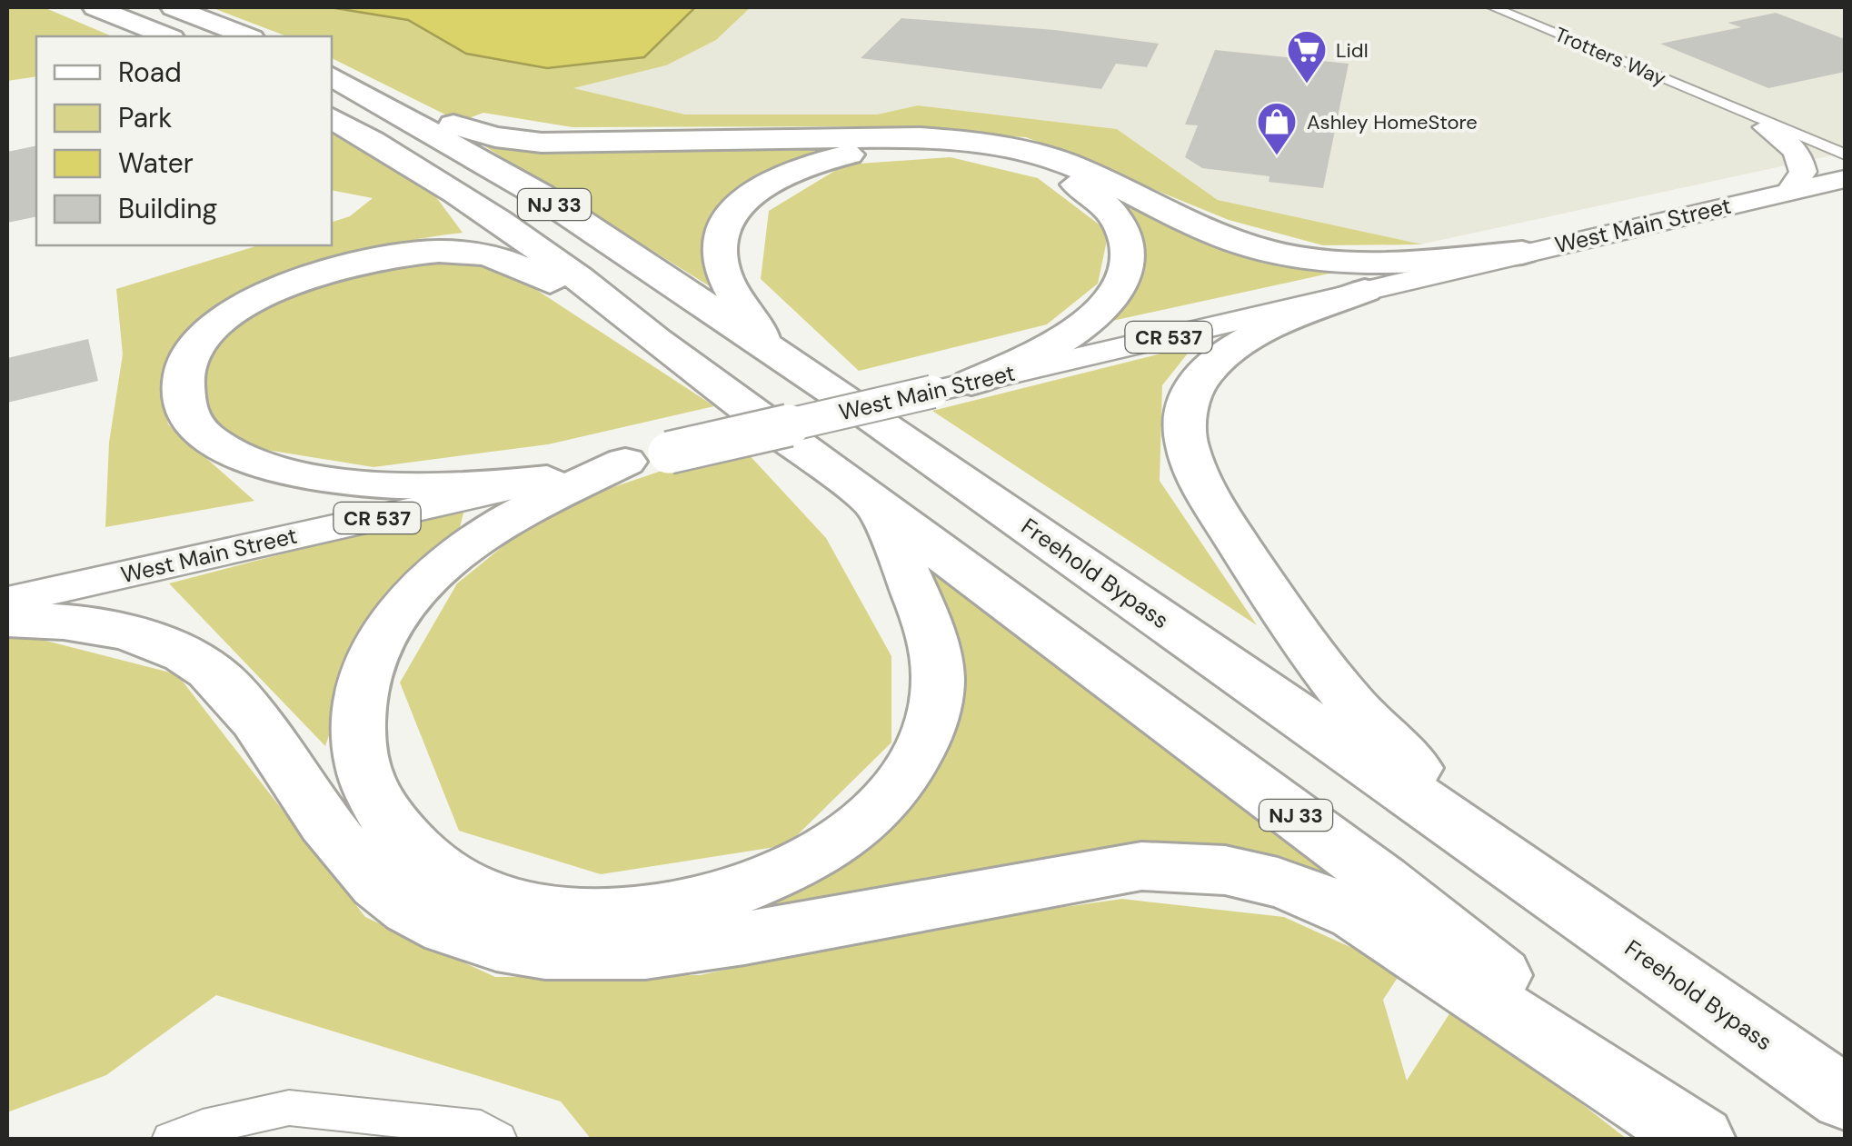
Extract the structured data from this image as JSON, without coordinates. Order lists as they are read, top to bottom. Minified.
{"streets":{"highway":["NJ 33","Freehold Bypass"],"main road":["West Main Street","CR 537"],"street":["Trotters Way"]},"places":{"supermarket":["Lidl"],"shop":["Ashley HomeStore"]},"legend":["Road","Park","Water","Building"]}
